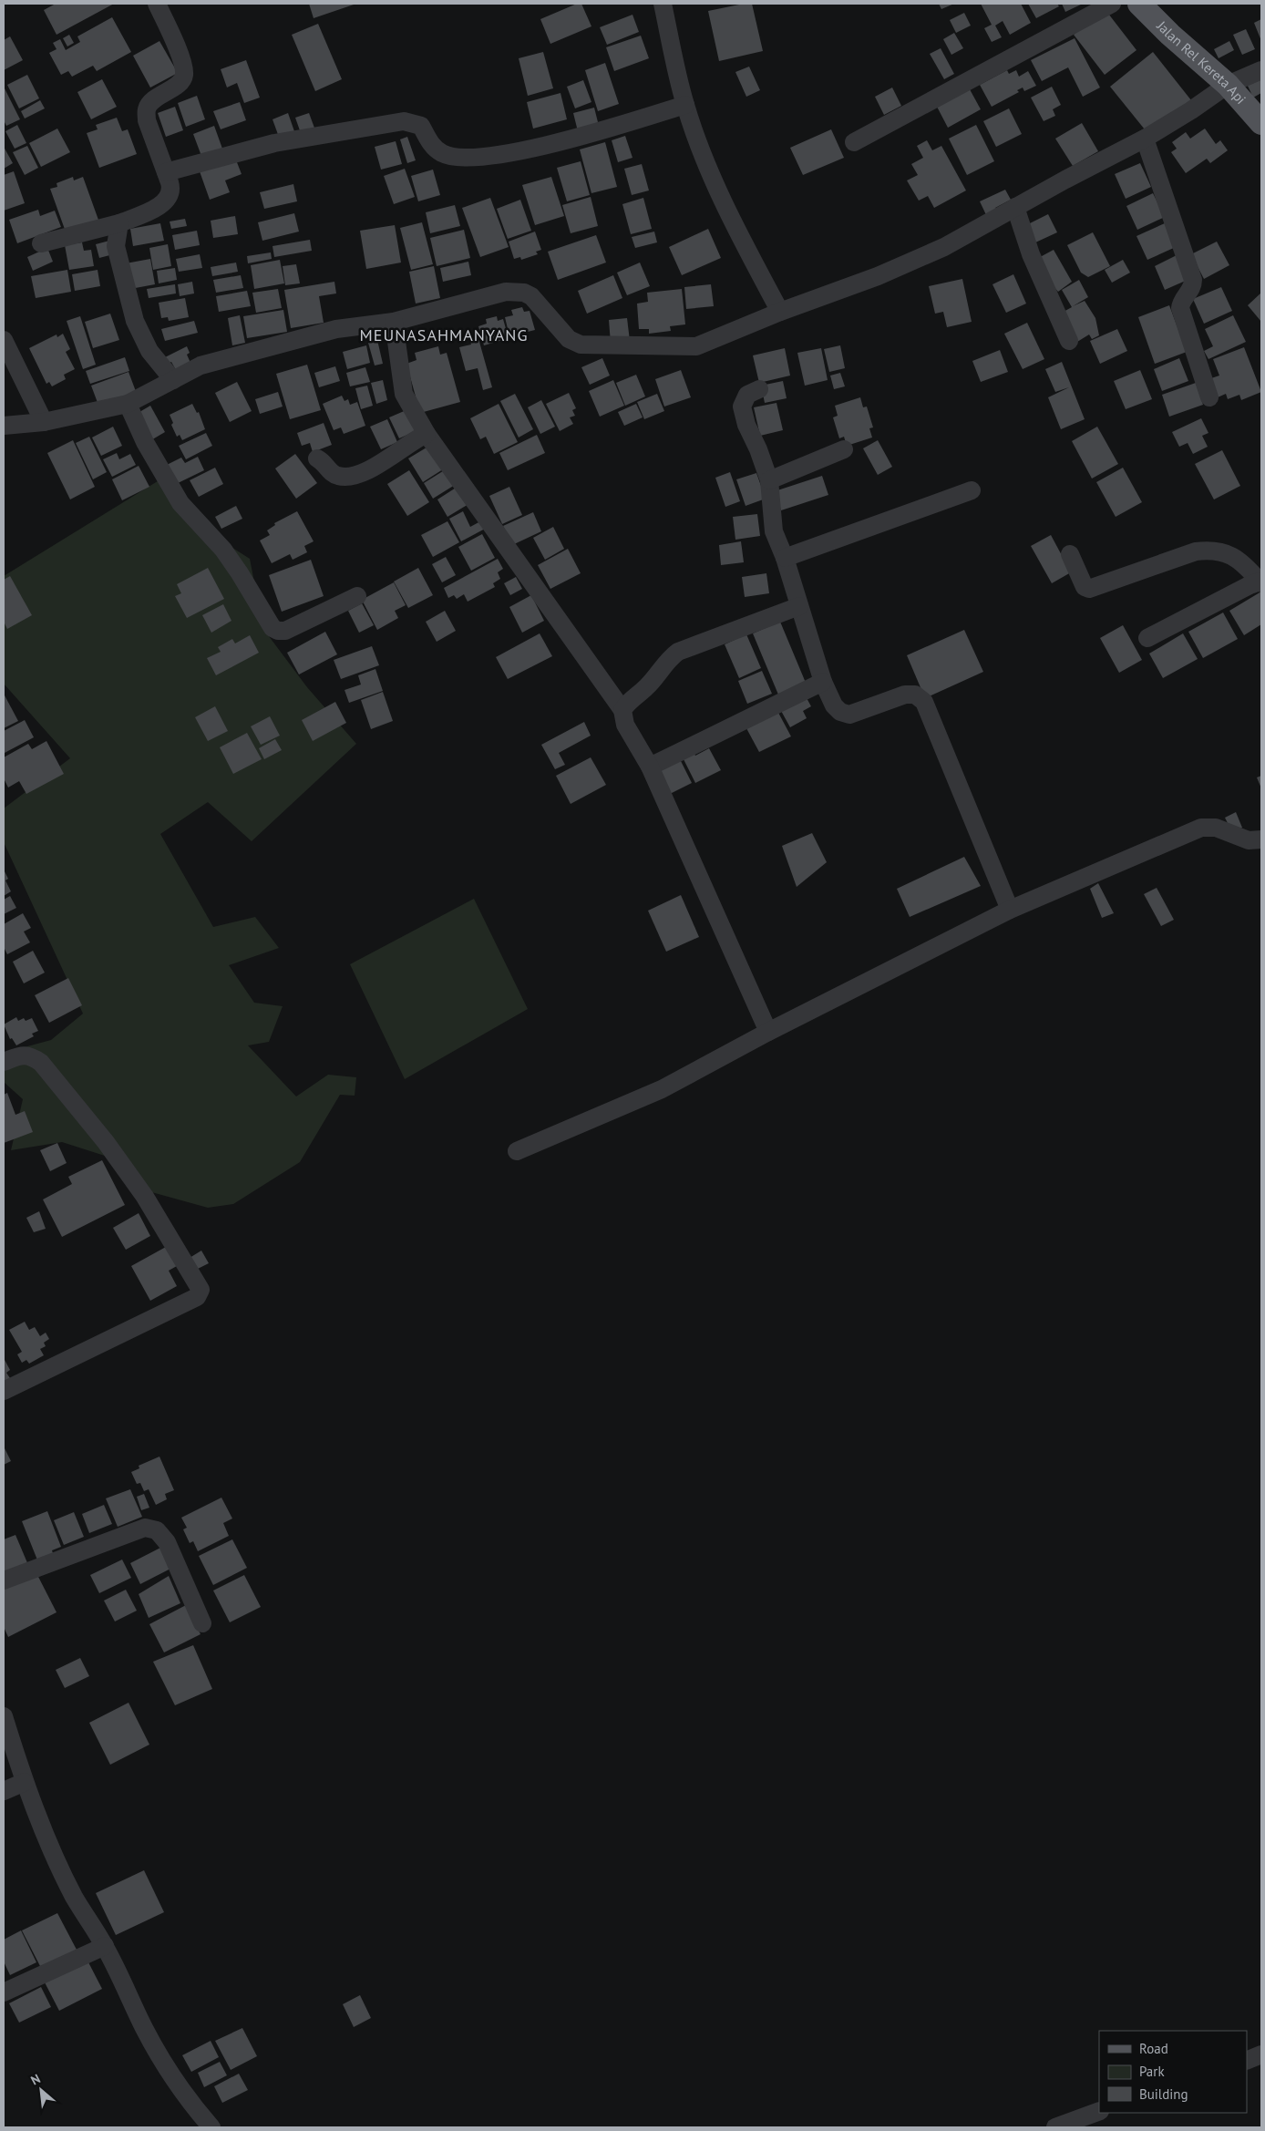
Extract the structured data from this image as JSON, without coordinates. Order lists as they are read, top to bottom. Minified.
{"streets":{"main road":["Jalan Rel Kereta Api"]},"districts":["MEUNASAHMANYANG"],"legend":["Road","Park","Building"],"north":"top left"}
